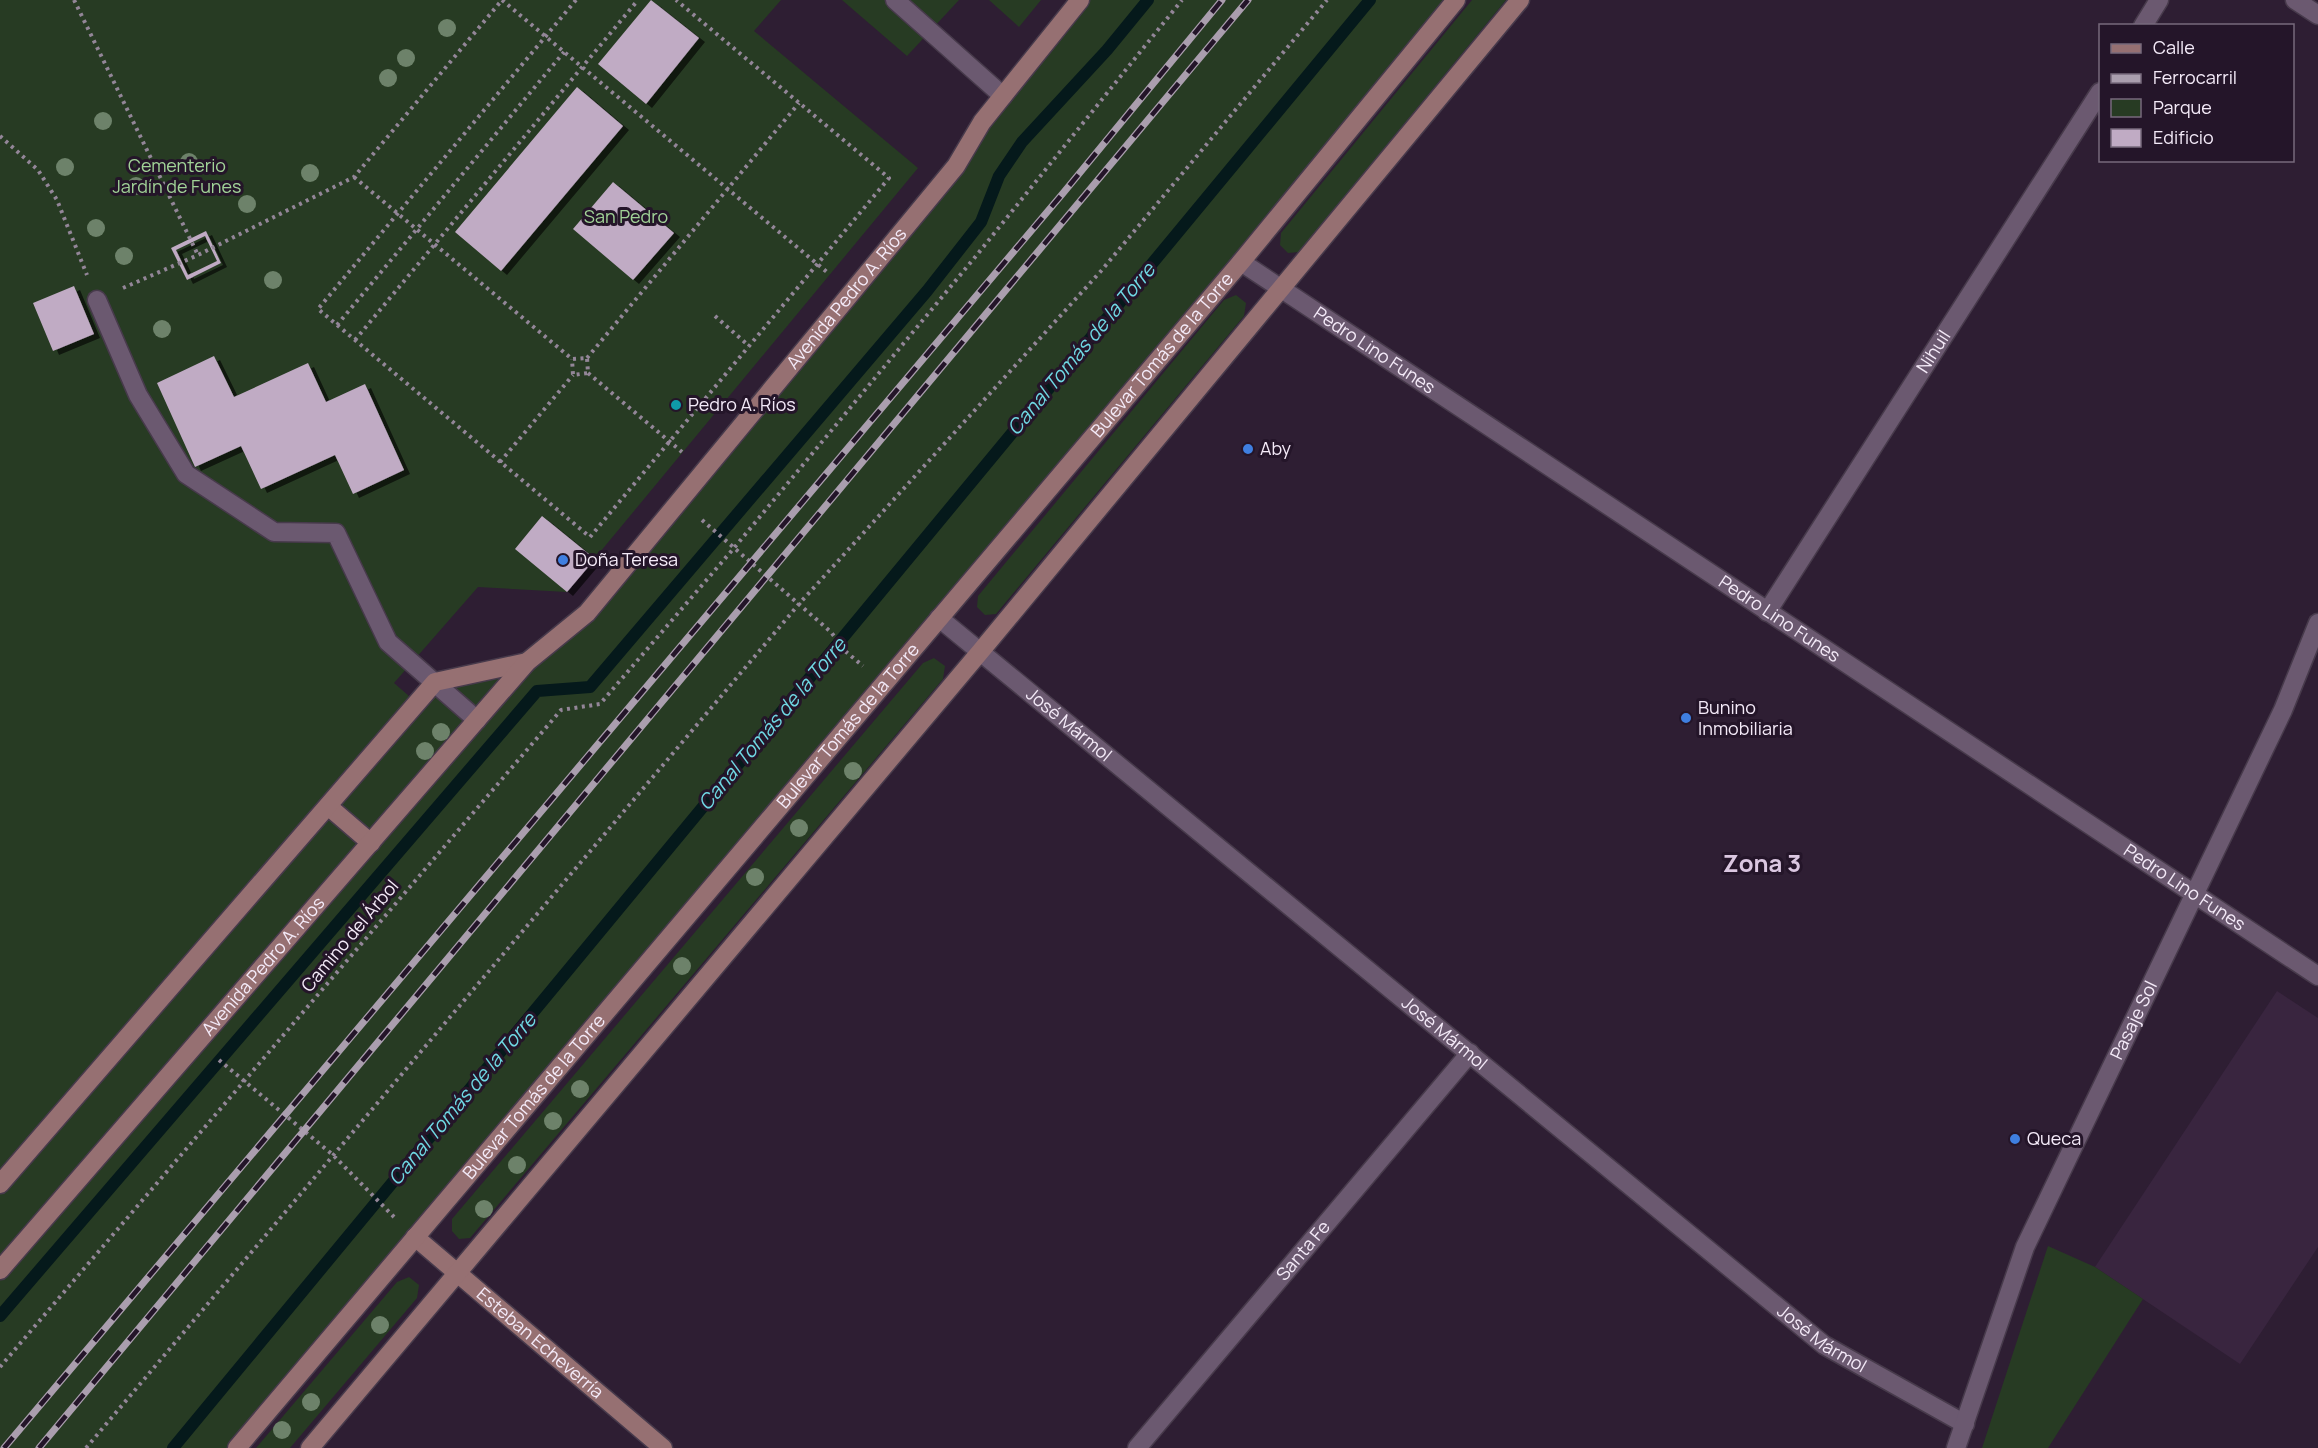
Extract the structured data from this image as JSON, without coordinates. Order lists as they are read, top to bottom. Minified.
{"streets":{"street":["Avenida Pedro A. Ríos","Pedro Lino Funes","Nihuil","Bulevar Tomás de la Torre","José Mármol","Pasaje Sol","Santa Fe","Esteban Echeverría"],"path":["Camino del Árbol"]},"crossings":[["Pedro Lino Funes","Nihuil"],["Pedro Lino Funes","Bulevar Tomás de la Torre"],["Pedro Lino Funes","Pasaje Sol"],["Bulevar Tomás de la Torre","José Mármol"],["Bulevar Tomás de la Torre","Esteban Echeverría"],["José Mármol","Pasaje Sol"],["José Mármol","Santa Fe"]],"districts":["Zona 3"],"water":["Canal Tomás de la Torre"],"parks":["Cementerio Jardín de Funes","San Pedro"],"places":["Pedro A. Ríos","Aby","Doña Teresa","Bunino Inmobiliaria","Queca"],"legend":["Calle","Ferrocarril","Parque","Edificio"]}
